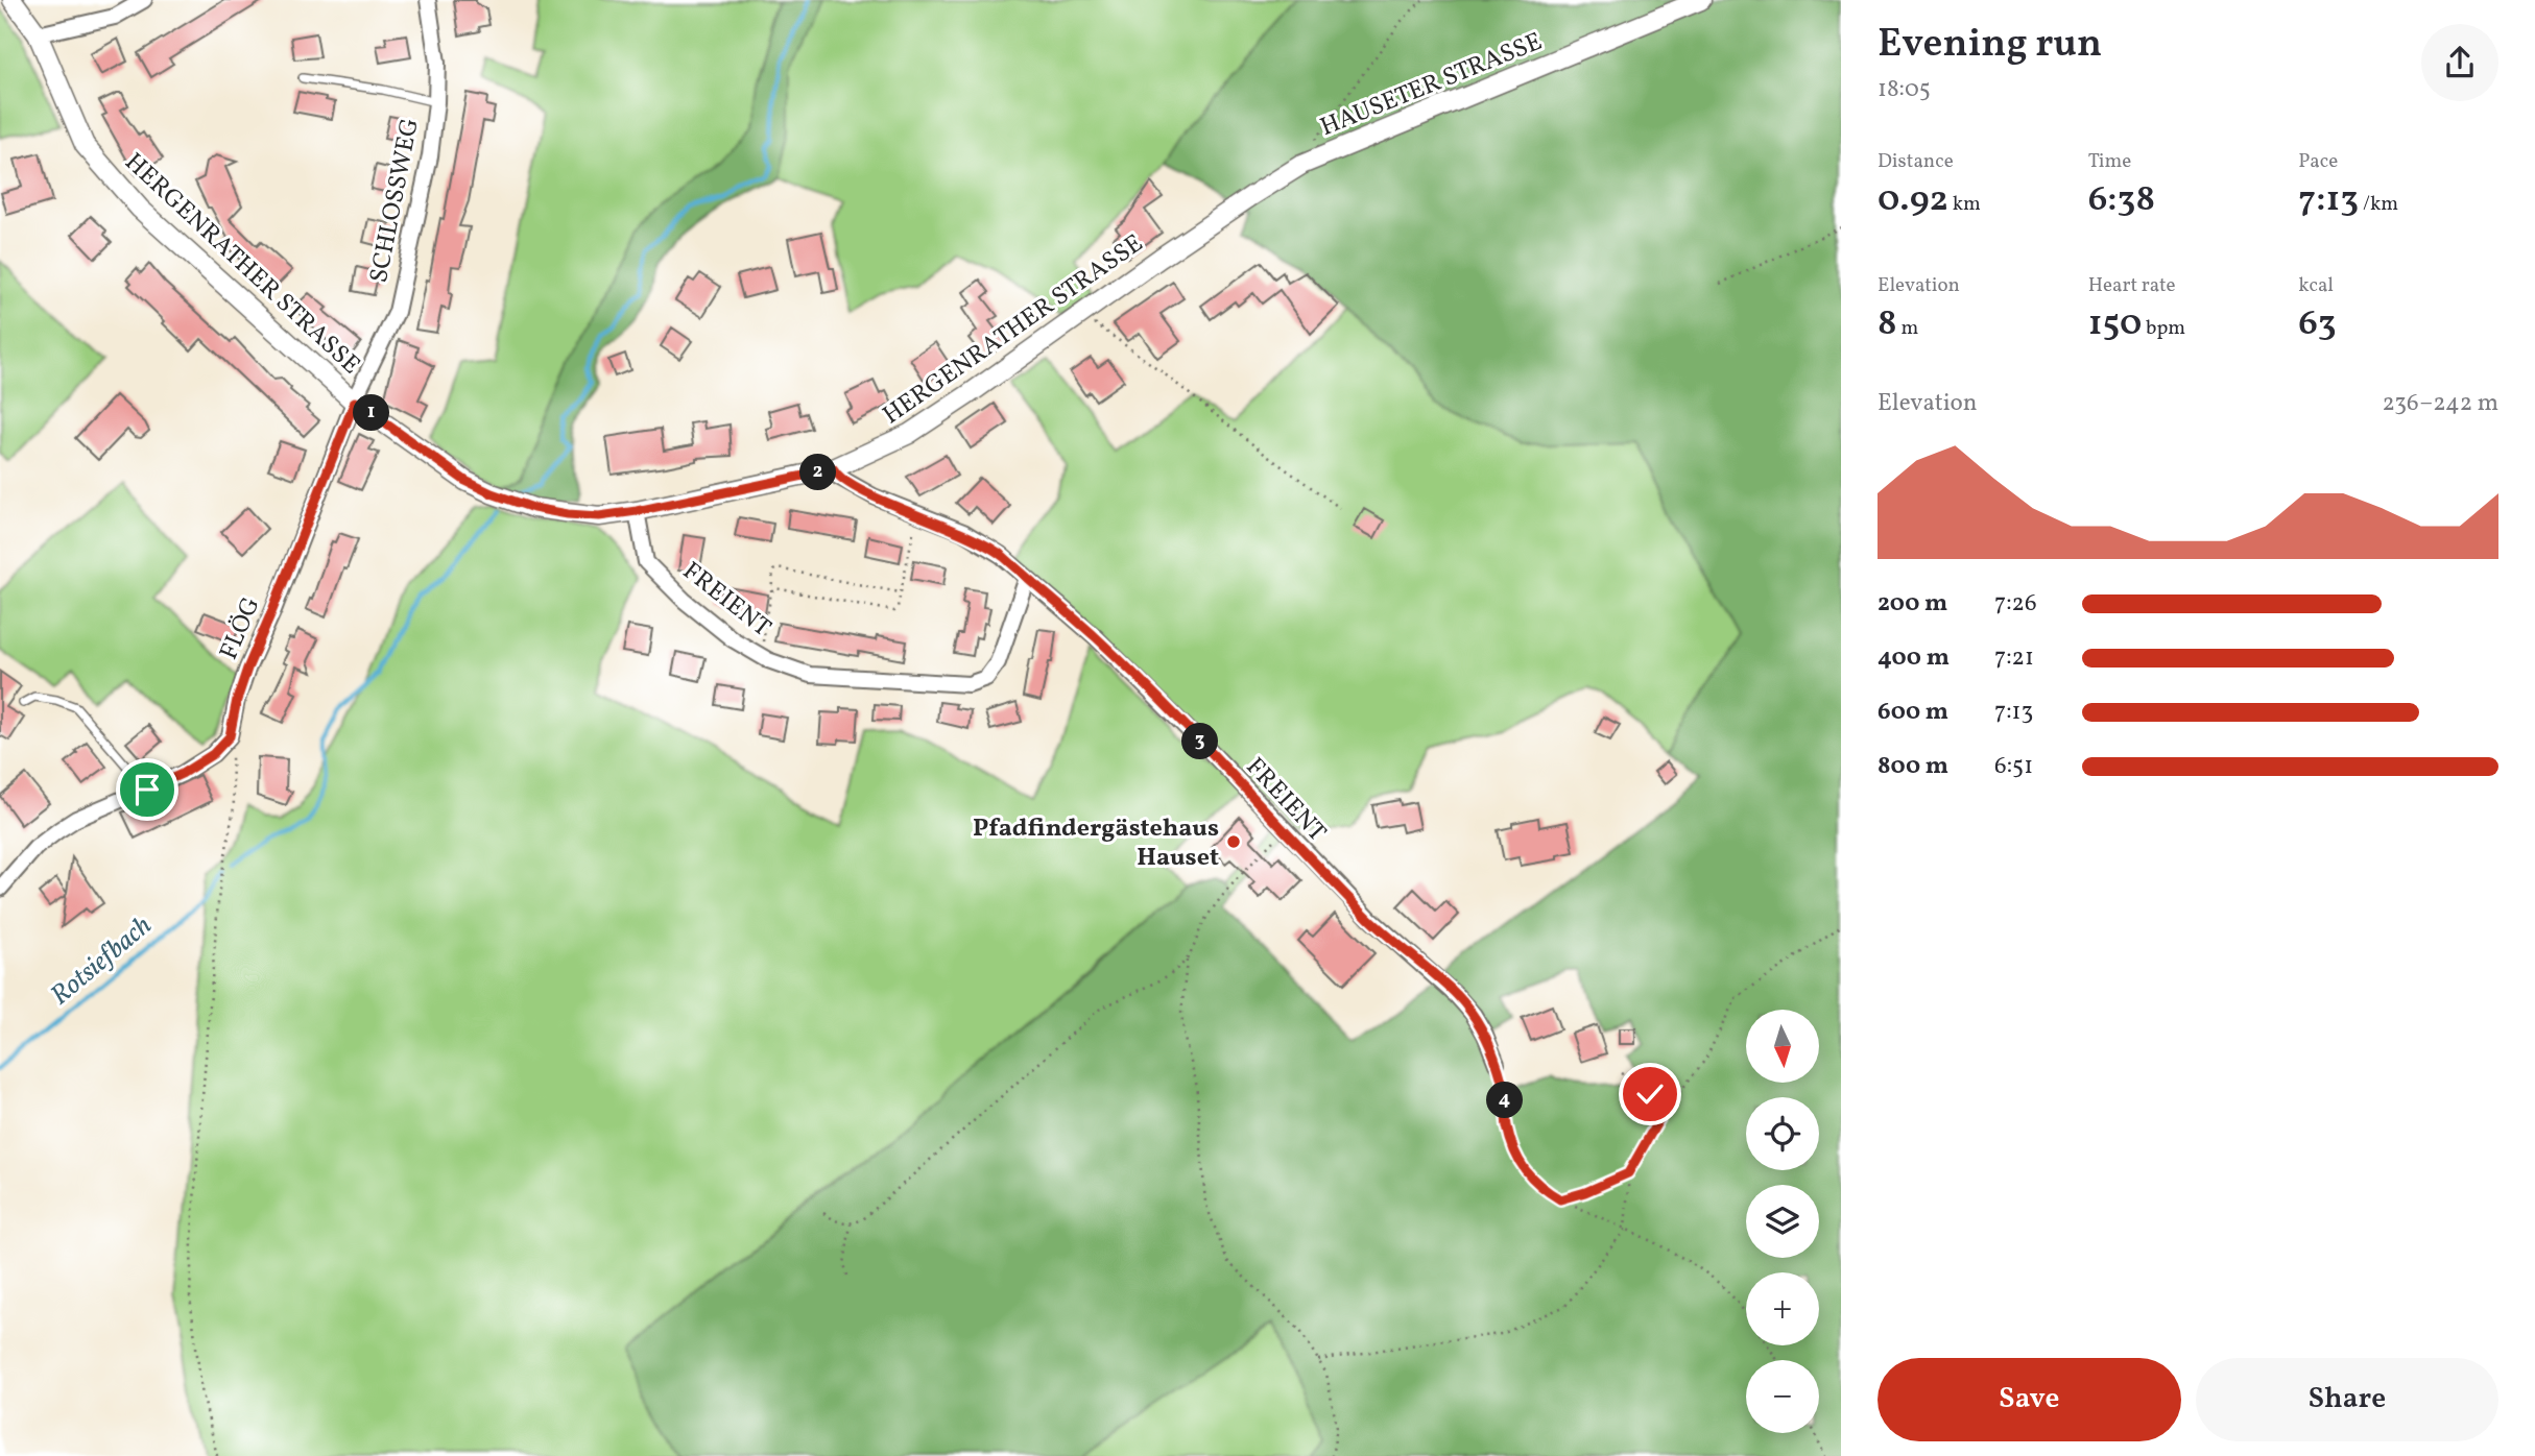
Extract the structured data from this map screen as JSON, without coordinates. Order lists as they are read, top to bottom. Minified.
{"streets":{"street":["HAUSETER STRASSE","SCHLOSSWEG","HERGENRATHER STRASSE","FREIENT","FLÖG"]},"crossings":[["HAUSETER STRASSE","HERGENRATHER STRASSE"],["SCHLOSSWEG","HERGENRATHER STRASSE"],["SCHLOSSWEG","FLÖG"],["HERGENRATHER STRASSE","FREIENT"],["HERGENRATHER STRASSE","FLÖG"]],"water":["Rotsiefbach"],"places":["Pfadfindergästehaus Hauset"],"north":"bottom","page":{"heading":["Evening run","18:05"],"stats":[["Distance","0.92 km"],["Time","6:38"],["Pace","7:13 /km"],["Elevation","8 m"],["Heart rate","150 bpm"],["kcal","63"]],"chart":["Elevation","236–242 m"],"pins":["1","2","3","4"],"list":[{"name":"200 m","note":"7:26"},{"name":"400 m","note":"7:21"},{"name":"600 m","note":"7:13"},{"name":"800 m","note":"6:51"}],"map_buttons":["+","−"],"buttons":["Save","Share"]}}
